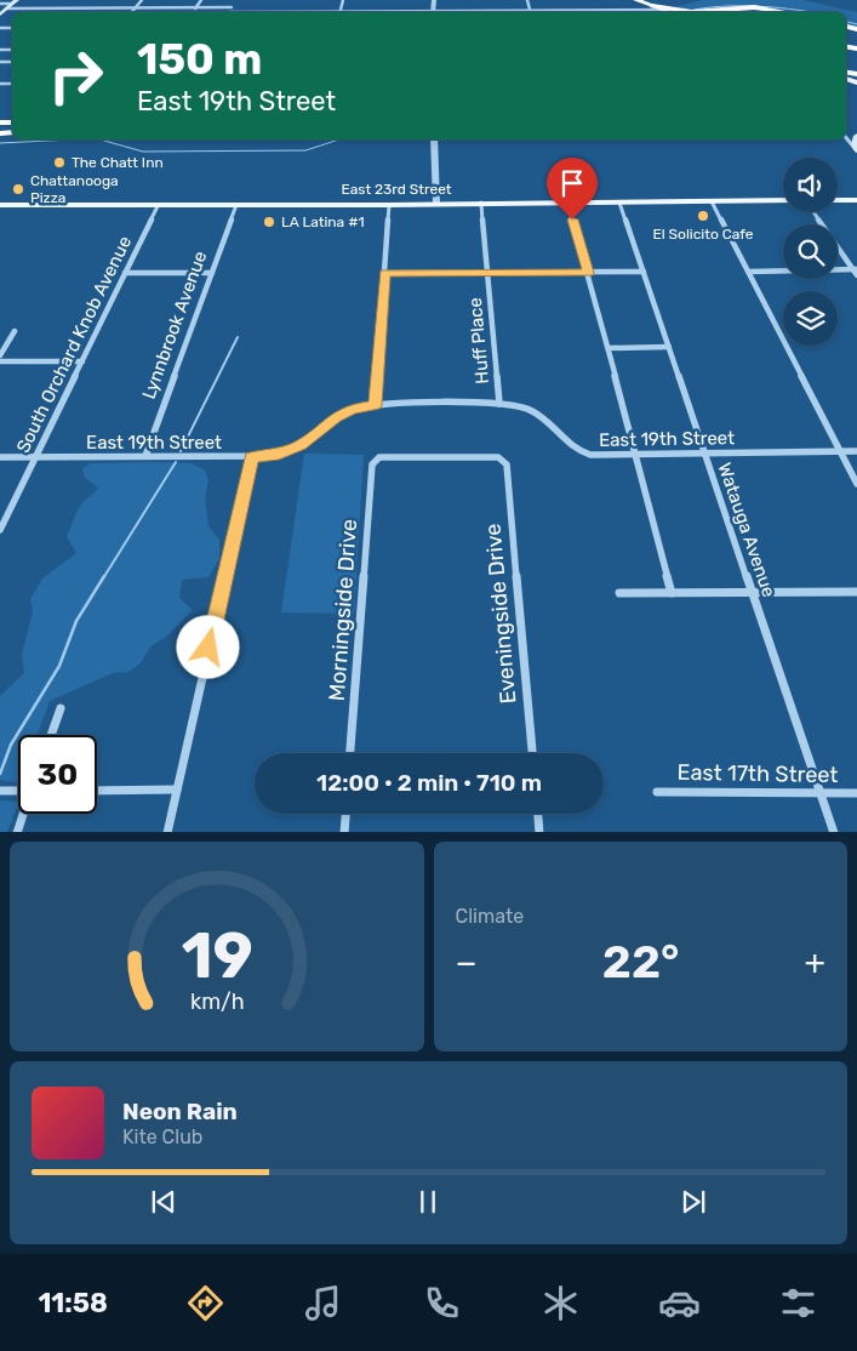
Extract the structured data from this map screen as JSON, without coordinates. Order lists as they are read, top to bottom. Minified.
{"streets":{"main road":["East 23rd Street"],"street":["Lynnbrook Avenue","Huff Place","South Orchard Knob Avenue","East 19th Street","Watauga Avenue","Morningside Drive","Eveningside Drive","East 17th Street"]},"crossings":[["East 23rd Street","Lynnbrook Avenue"],["East 23rd Street","Huff Place"],["East 23rd Street","South Orchard Knob Avenue"],["East 23rd Street","Watauga Avenue"],["Lynnbrook Avenue","East 19th Street"],["Huff Place","East 19th Street"],["South Orchard Knob Avenue","East 19th Street"],["East 19th Street","Watauga Avenue"],["Watauga Avenue","East 17th Street"],["Morningside Drive","Eveningside Drive"]],"places":["The Chatt Inn","Chattanooga Pizza","El Solicito Cafe","LA Latina #1"],"page":{"turn":["150 m","East 19th Street"],"limit":"30","trip":"12:00 · 2 min · 710 m","tile":"Climate","heat":["−","22°","+"],"song":["Neon Rain","Kite Club"],"tabs":"11:58","gauge":["19","km/h"]}}
